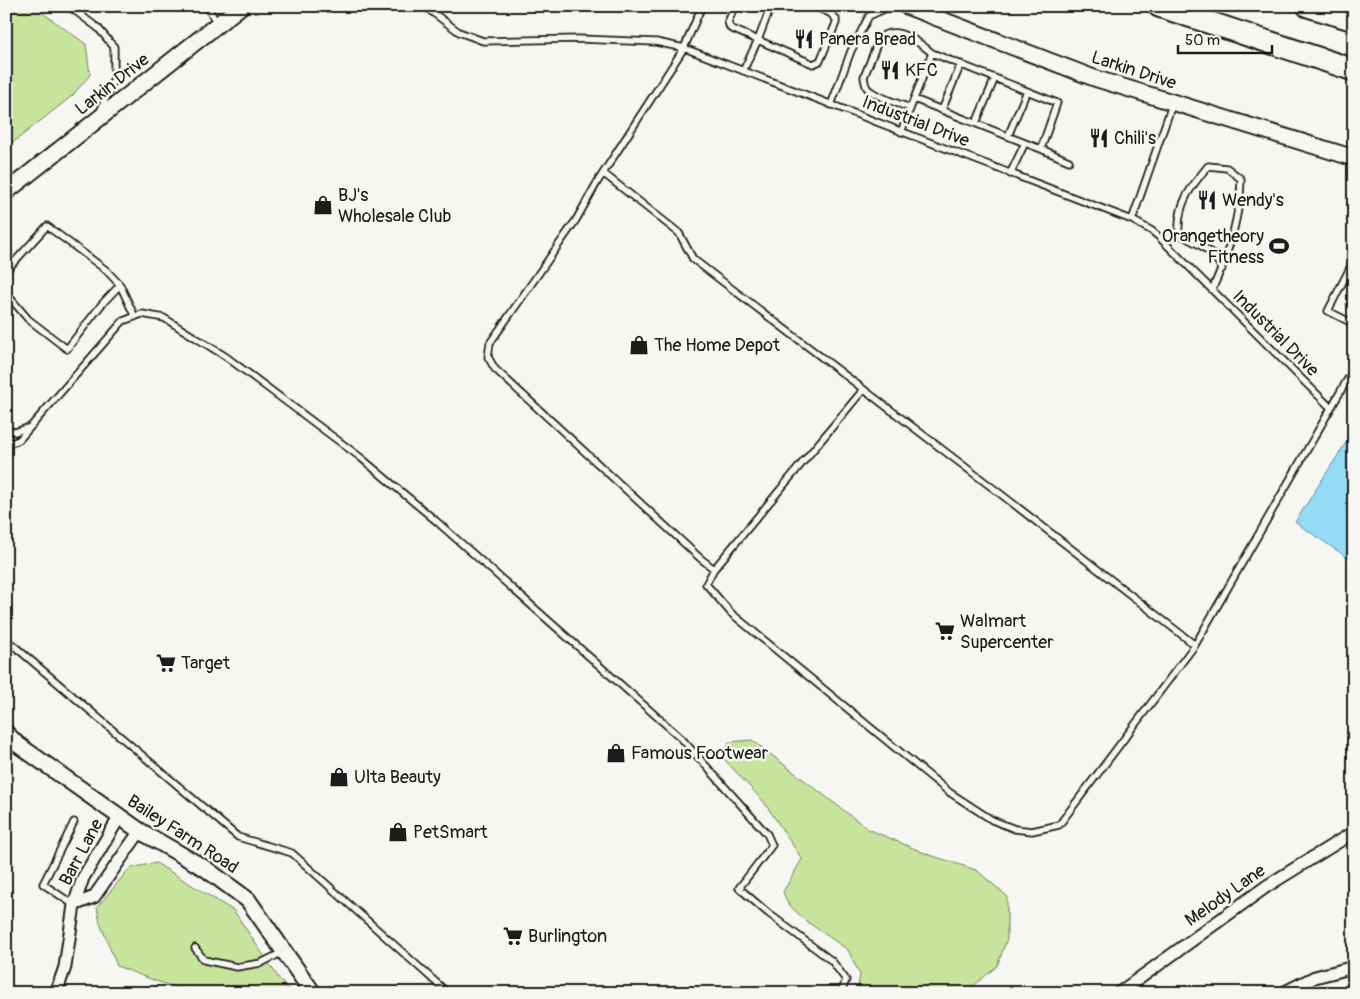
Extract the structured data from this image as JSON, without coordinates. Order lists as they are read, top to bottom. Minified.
{"streets":{"street":["Larkin Drive","Bailey Farm Road","Barr Lane","Melody Lane"],"lane":["Industrial Drive"]},"crossings":[["Bailey Farm Road","Barr Lane"]],"places":{"restaurant":["Panera Bread","KFC","Chili's","Wendy's"],"shop":["BJ's Wholesale Club","The Home Depot","Famous Footwear","Ulta Beauty","PetSmart"],"sports":["Orangetheory Fitness"],"supermarket":["Walmart Supercenter","Target","Burlington"]},"scale_bar":"50 m"}
